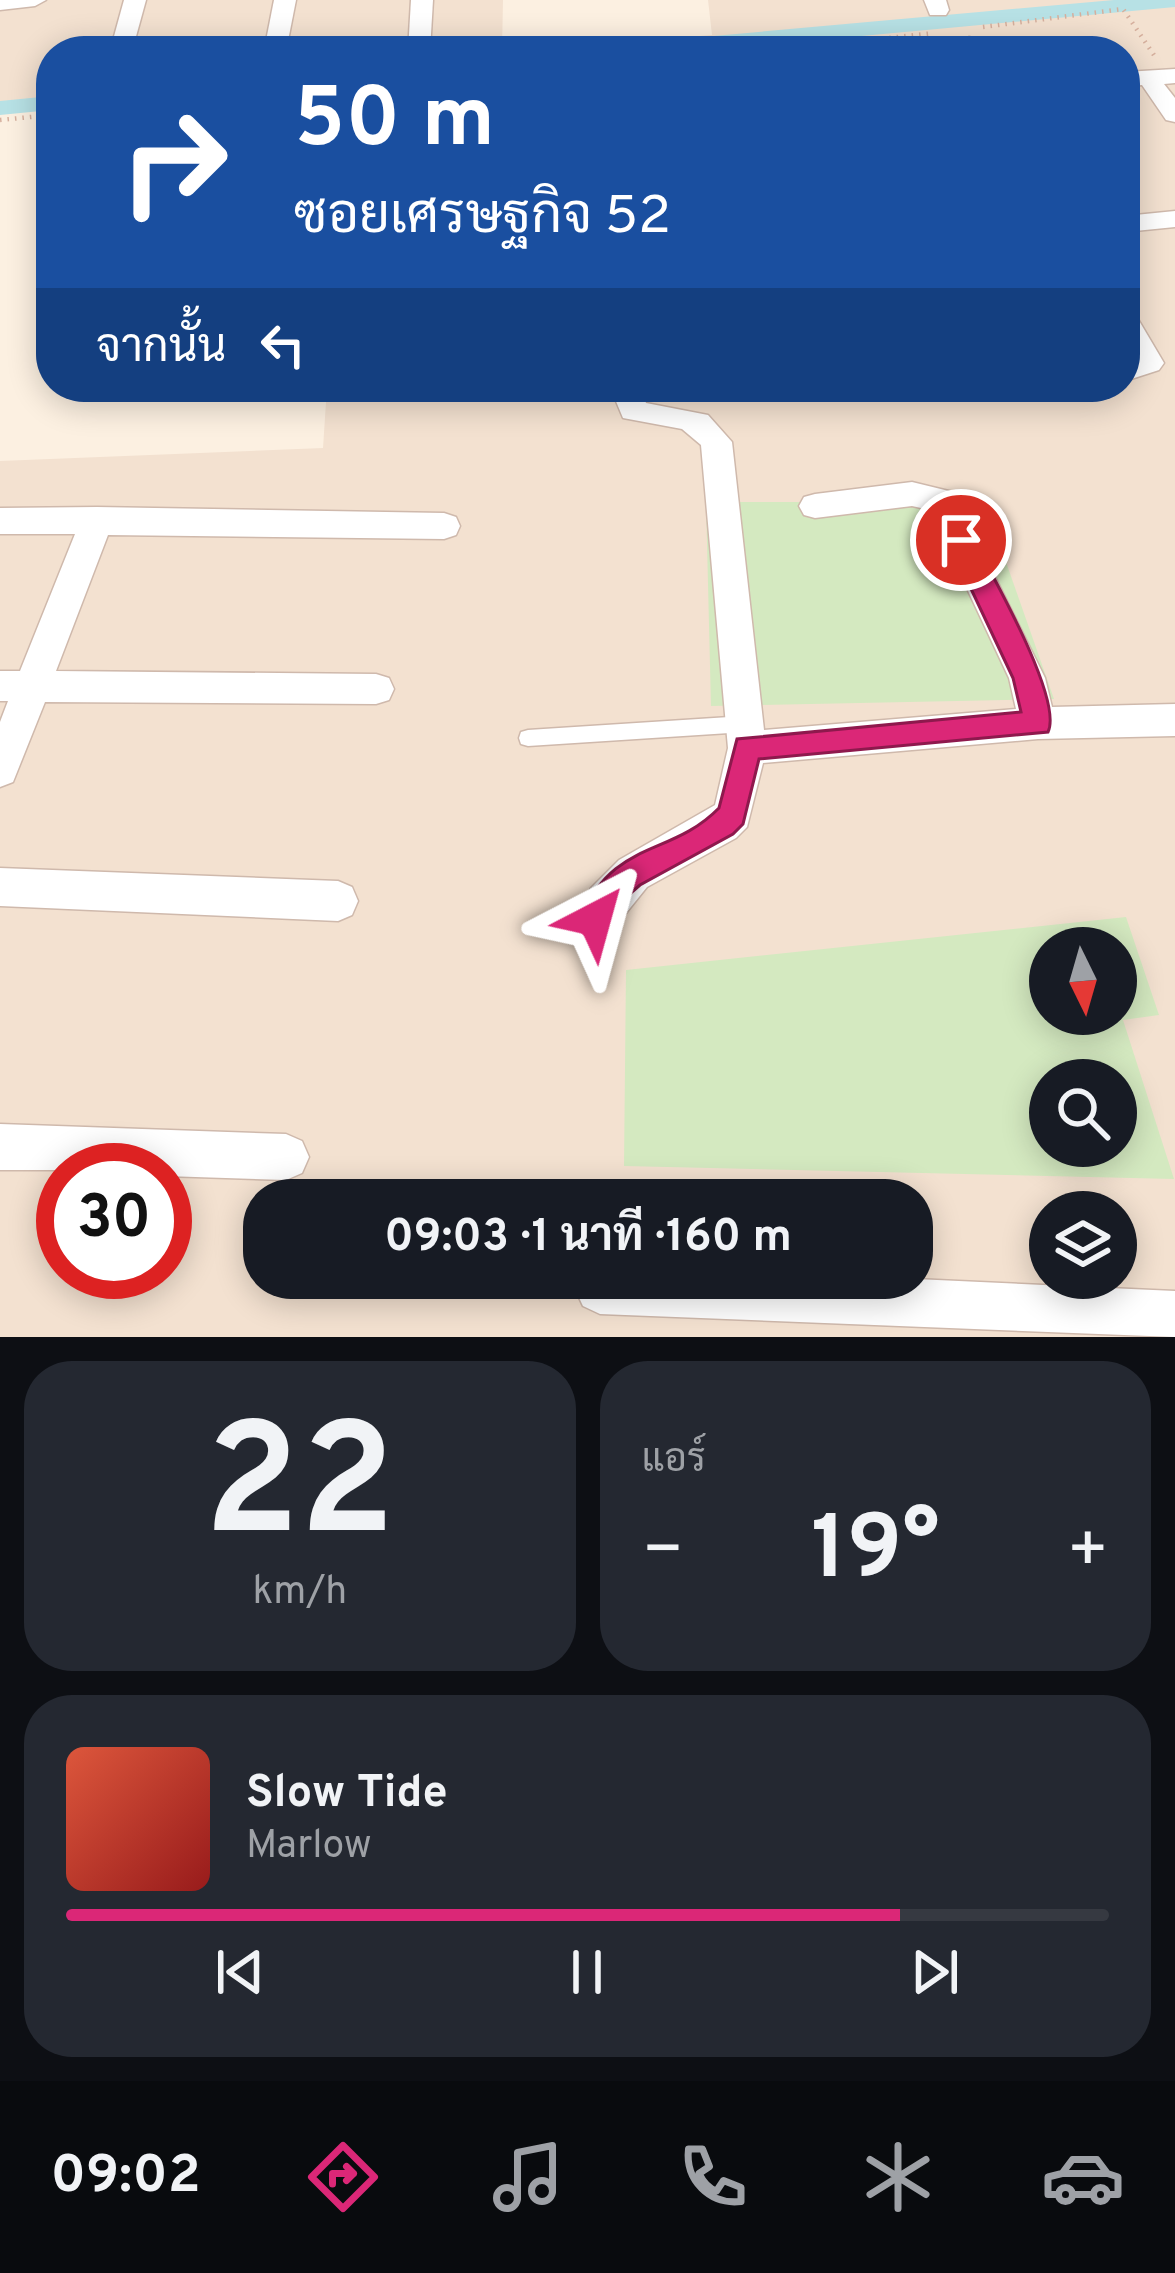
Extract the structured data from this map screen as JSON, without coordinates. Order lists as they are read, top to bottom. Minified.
{"north":"bottom","page":{"turn":["50 m","ซอยเศรษฐกิจ 52"],"then":"จากนั้น","limit":"30","trip":"09:03 · 1 นาที · 160 m","tile":[["22","km/h"],"แอร์"],"heat":["−","19°","+"],"song":["Slow Tide","Marlow"],"tabs":"09:02"}}
